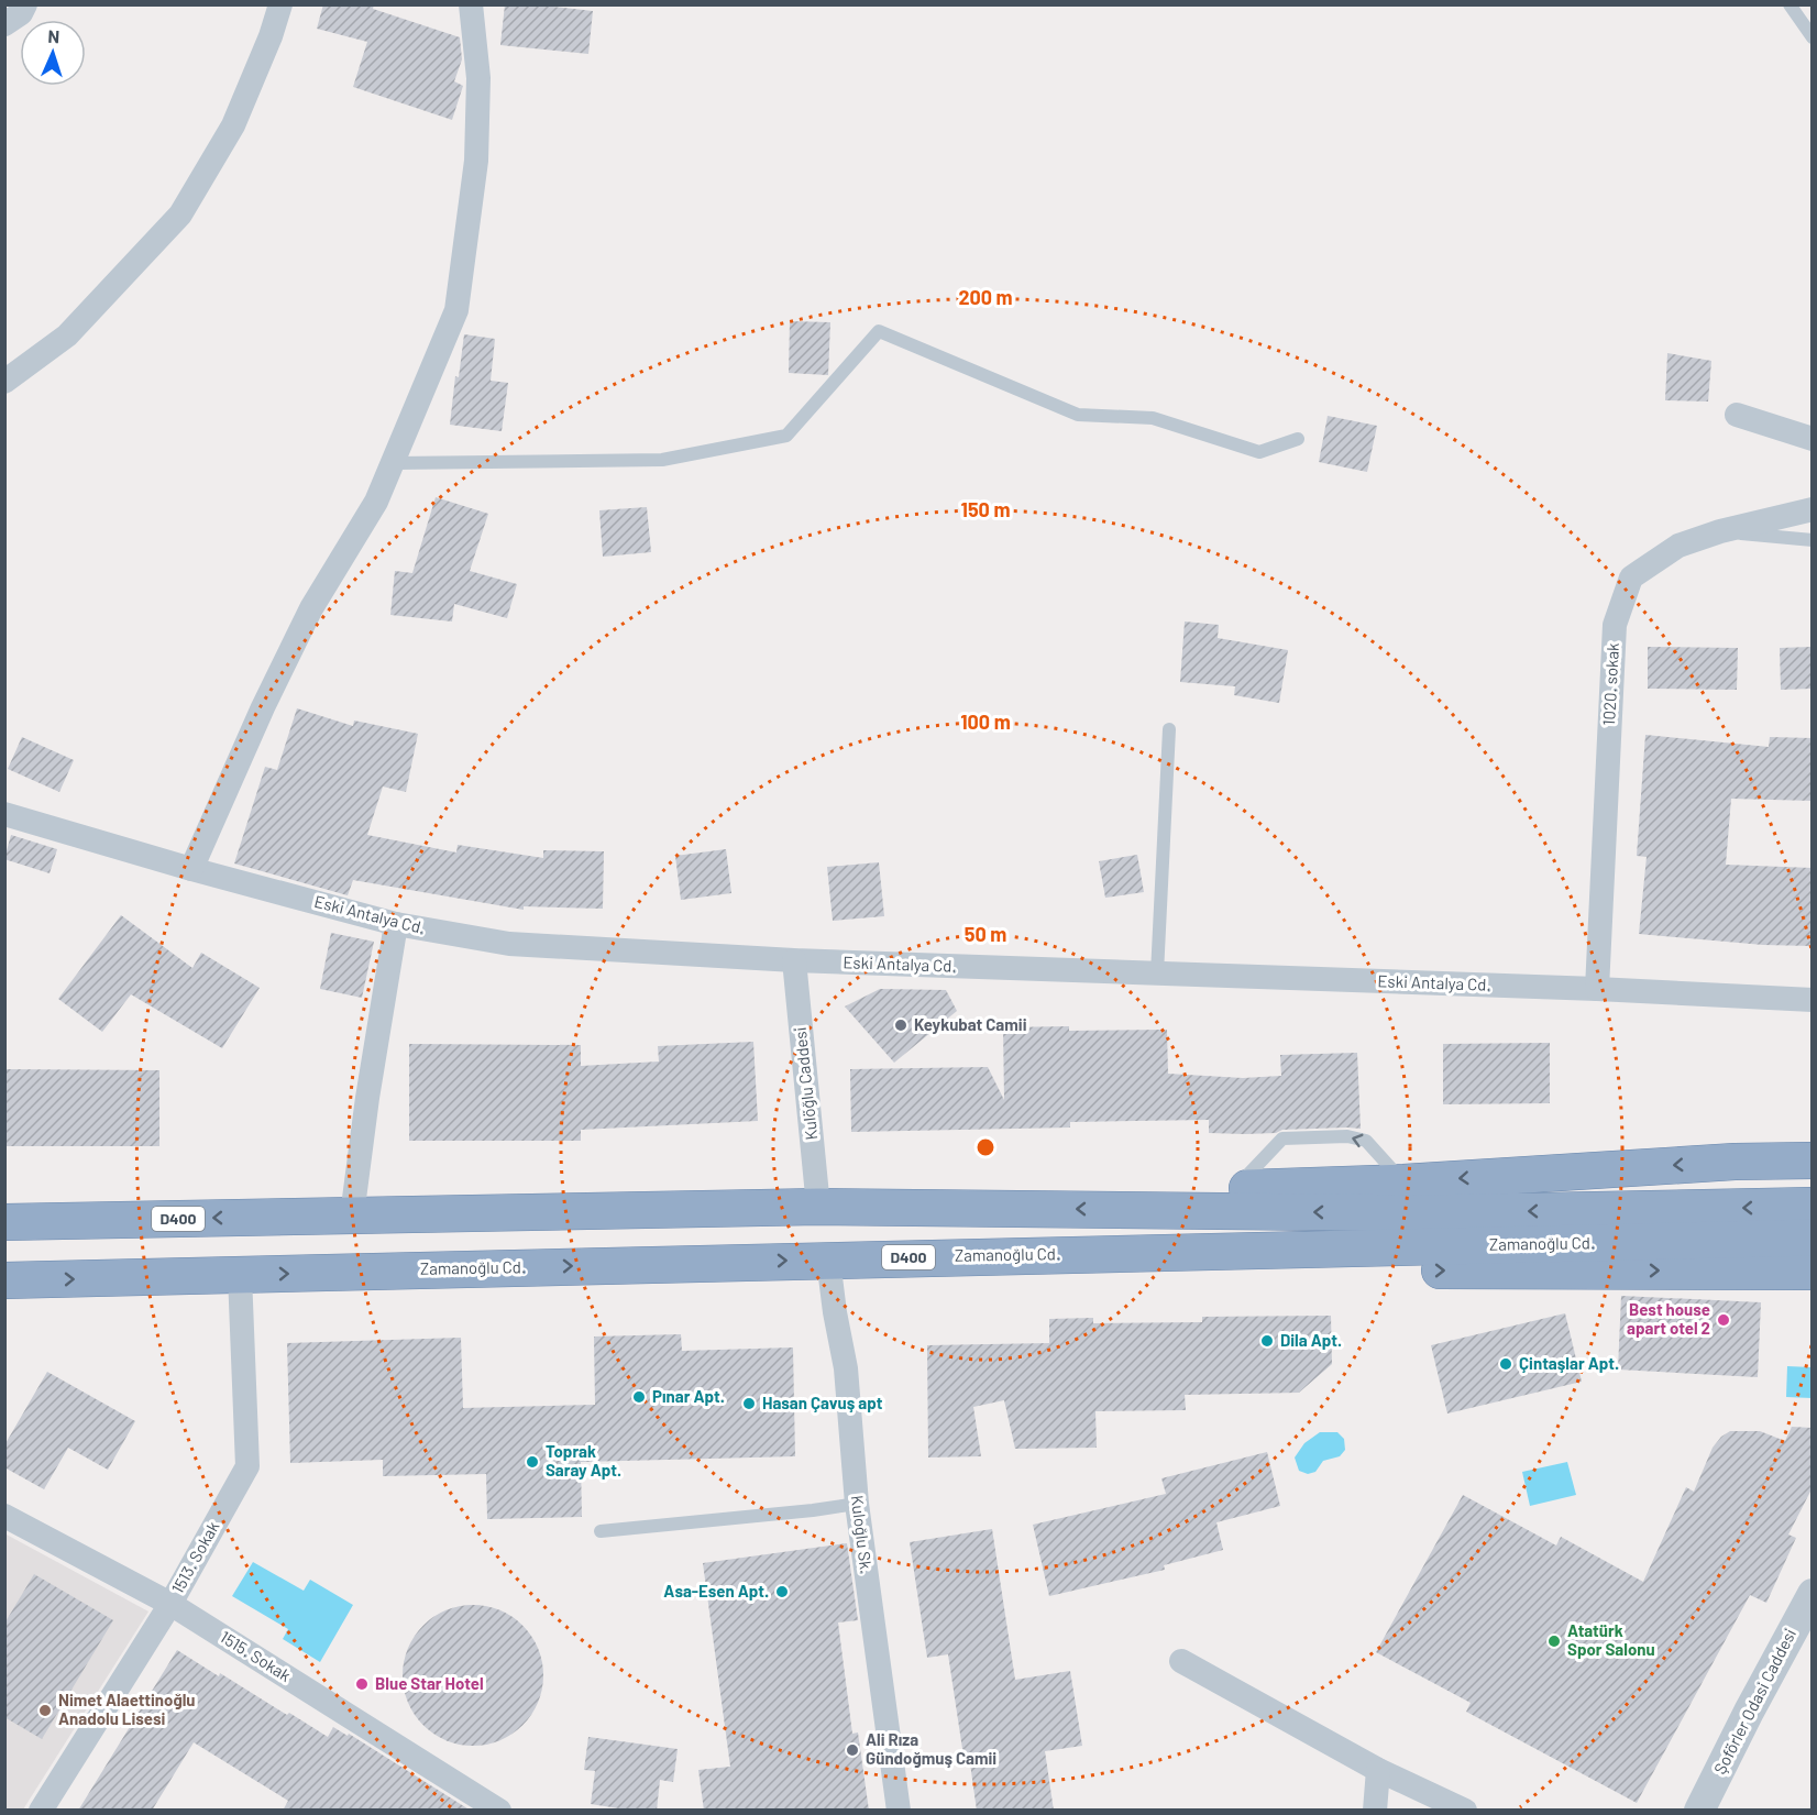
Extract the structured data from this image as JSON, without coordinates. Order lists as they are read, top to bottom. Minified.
{"streets":{"highway":["D400","Zamanoğlu Cd."],"street":["1020. sokak","Eski Antalya Cd.","Kulöğlu Caddesi","Kuloğlu Sk.","1513. Sokak","1515. Sokak","Şoförler Odasi Caddesi"]},"crossings":[["1020. sokak","Eski Antalya Cd."],["Eski Antalya Cd.","Kulöğlu Caddesi"],["Kulöğlu Caddesi","Zamanoğlu Cd."],["D400","Zamanoğlu Cd."],["Zamanoğlu Cd.","Kuloğlu Sk."],["Zamanoğlu Cd.","1513. Sokak"],["1513. Sokak","1515. Sokak"]],"places":["Keykubat Camii","Best house apart otel 2","Dila Apt.","Çintaşlar Apt.","Pınar Apt.","Hasan Çavuş apt","Toprak Saray Apt.","Asa-Esen Apt.","Atatürk Spor Salonu","Blue Star Hotel","Nimet Alaettinoğlu Anadolu Lisesi","Ali Rıza Gündoğmuş Camii"],"north":"top","rings":["200 m","150 m","100 m","50 m"]}
